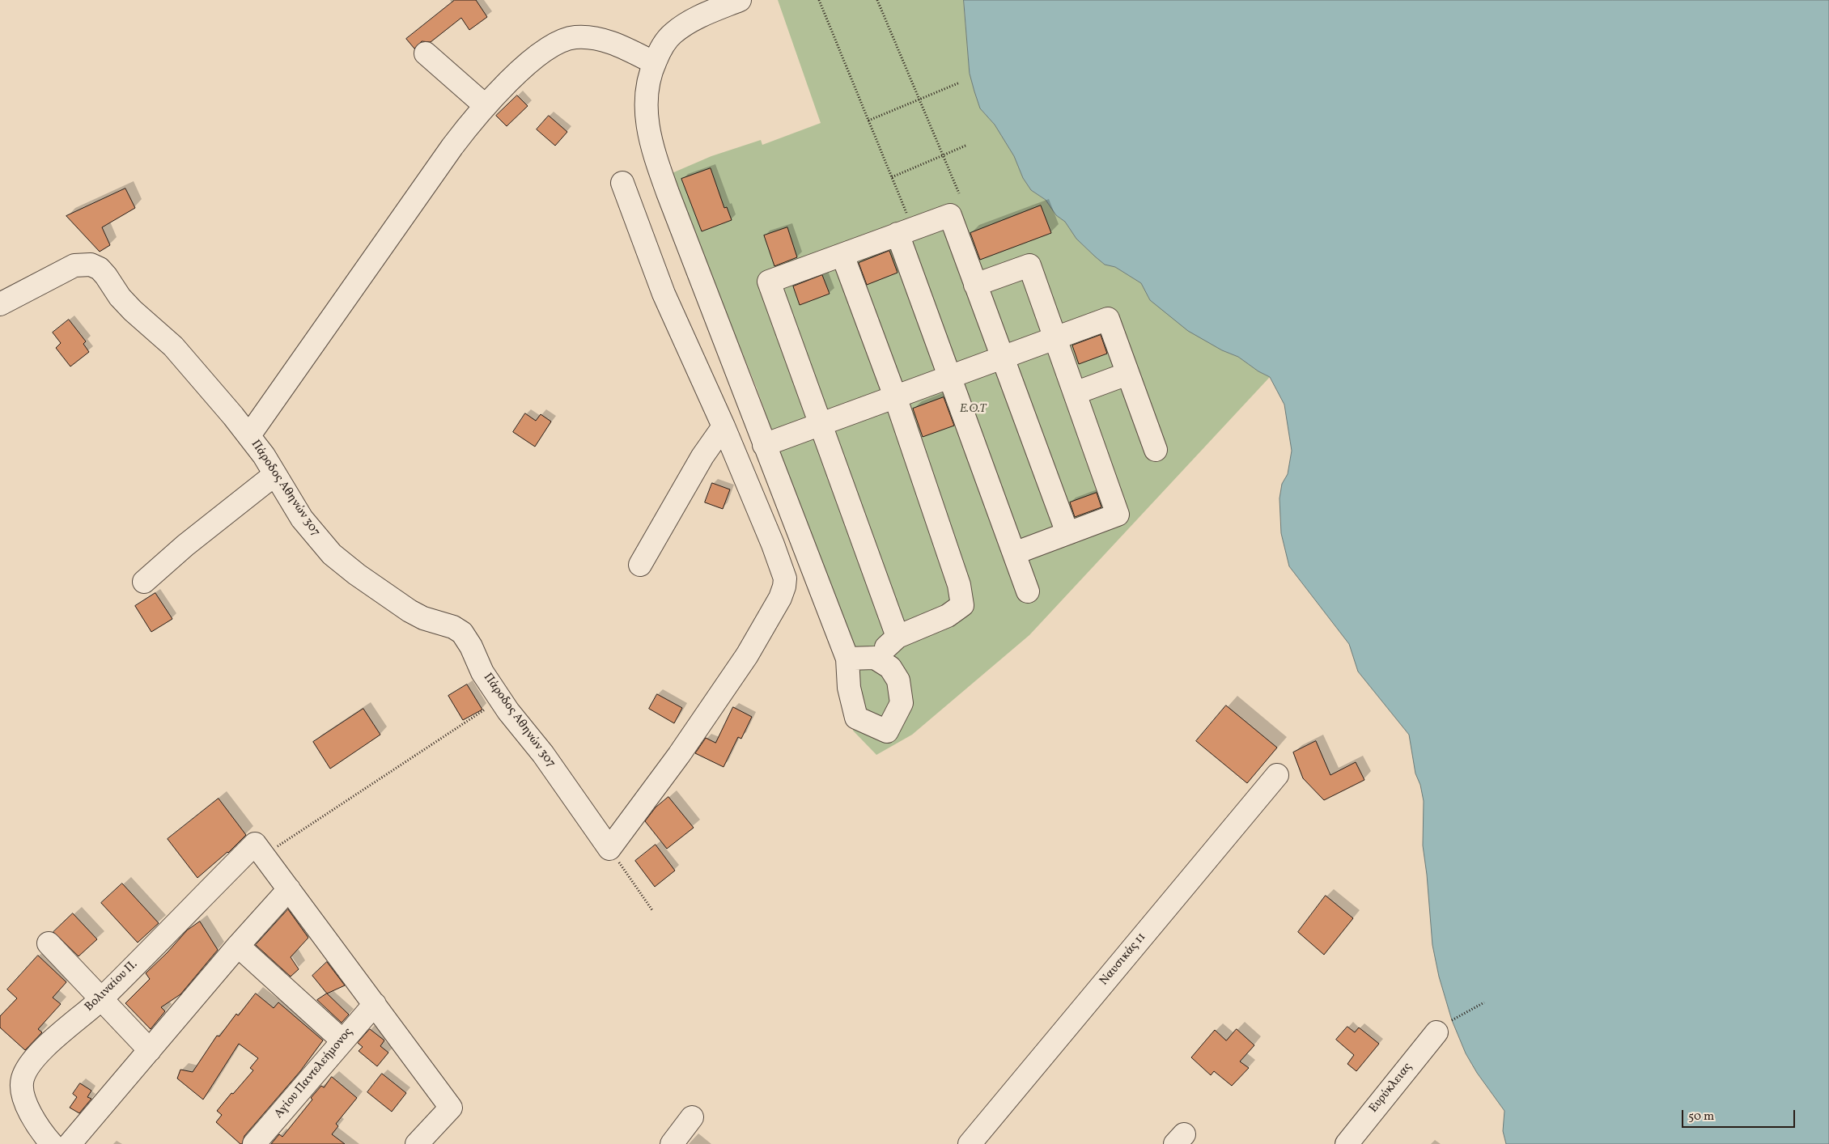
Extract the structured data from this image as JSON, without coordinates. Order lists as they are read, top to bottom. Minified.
{"streets":{"street":["Πάροδος Αθηνών 307","Ναυσικάς 11","Βολιναίου Π.","Αγίου Παντελεήμονος","Ευρύκλειας"]},"parks":["E.O.T"],"scale_bar":"50 m"}
